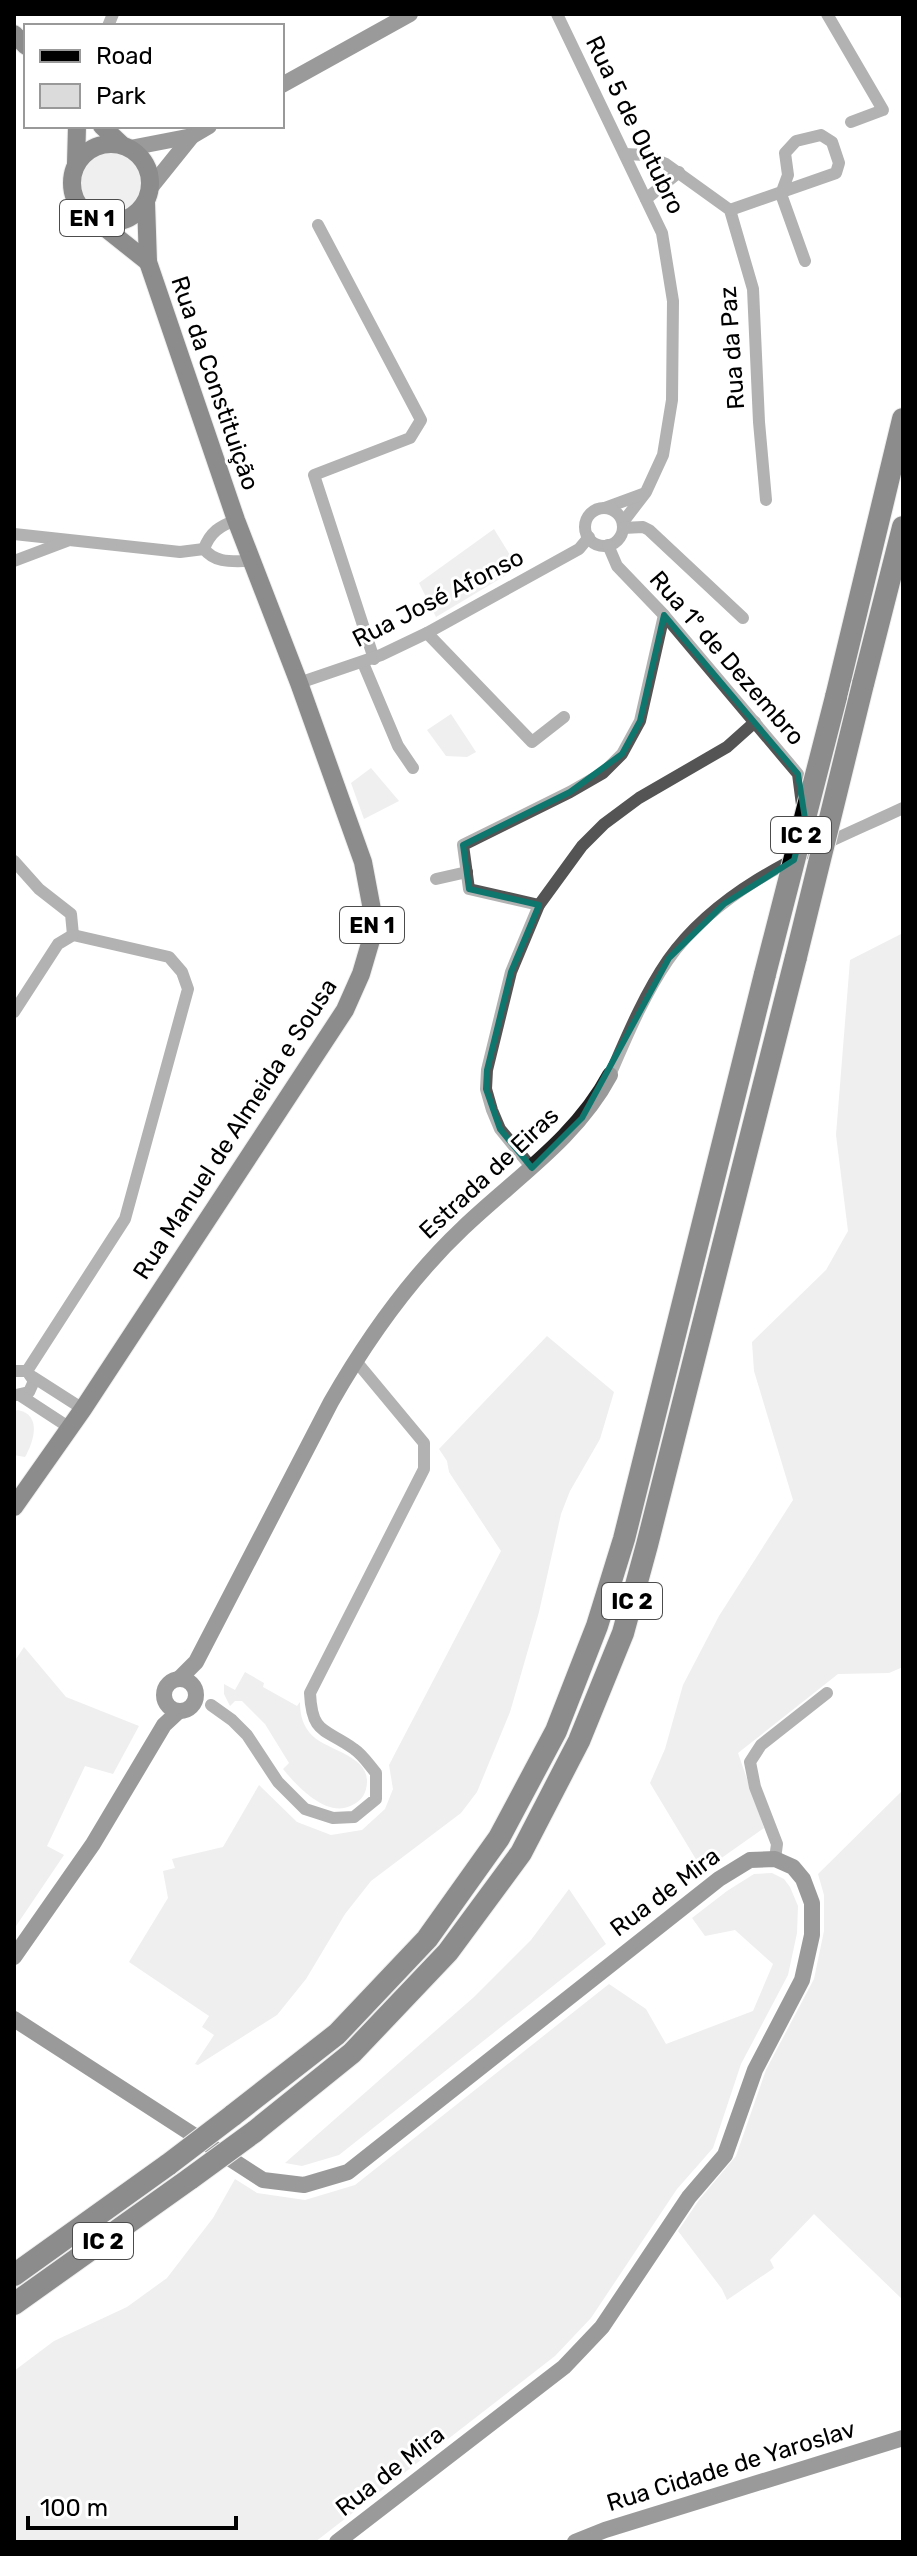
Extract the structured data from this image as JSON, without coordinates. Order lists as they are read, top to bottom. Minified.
{"streets":{"highway":["IC 2"],"main road":["EN 1","Rua da Constituição","Rua Manuel de Almeida e Sousa"],"street":["Rua 5 de Outubro","Rua da Paz","Rua José Afonso","Rua 1º de Dezembro","Estrada de Eiras","Rua de Mira","Rua Cidade de Yaroslav"]},"crossings":[["Rua 5 de Outubro","Rua José Afonso"],["Rua 5 de Outubro","Rua 1º de Dezembro"],["EN 1","Rua da Constituição"],["Rua da Constituição","Rua Manuel de Almeida e Sousa"],["Rua José Afonso","Rua 1º de Dezembro"],["Rua José Afonso","Rua Manuel de Almeida e Sousa"],["Rua 1º de Dezembro","Estrada de Eiras"]],"legend":["Road","Park"],"scale_bar":"100 m"}
